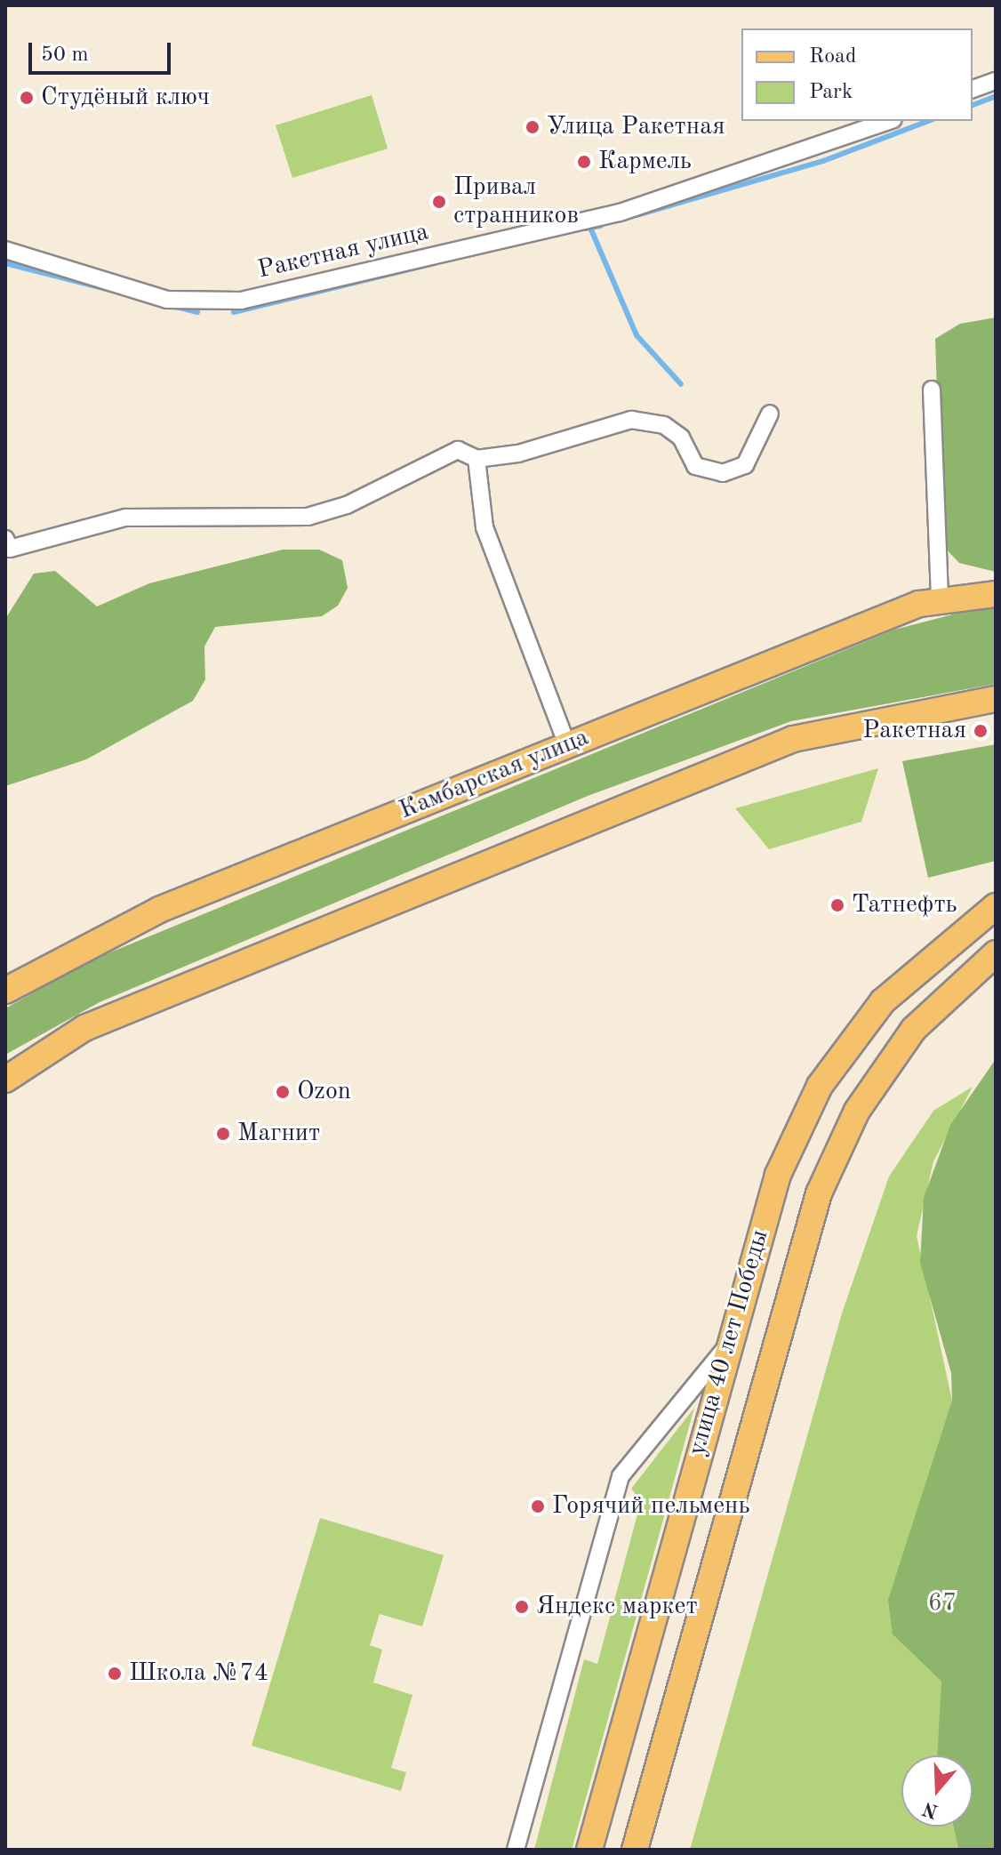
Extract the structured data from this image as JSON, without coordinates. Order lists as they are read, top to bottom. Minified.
{"streets":{"main road":["Камбарская улица","улица 40 лет Победы"],"street":["Ракетная улица"]},"parks":["67"],"places":["Студёный ключ","Улица Ракетная","Кармель","Привал странников","Ракетная","Татнефть","Ozon","Магнит","Горячий пельмень","Яндекс маркет","Школа №74"],"legend":["Road","Park"],"scale_bar":"50 m","north":"bottom"}
